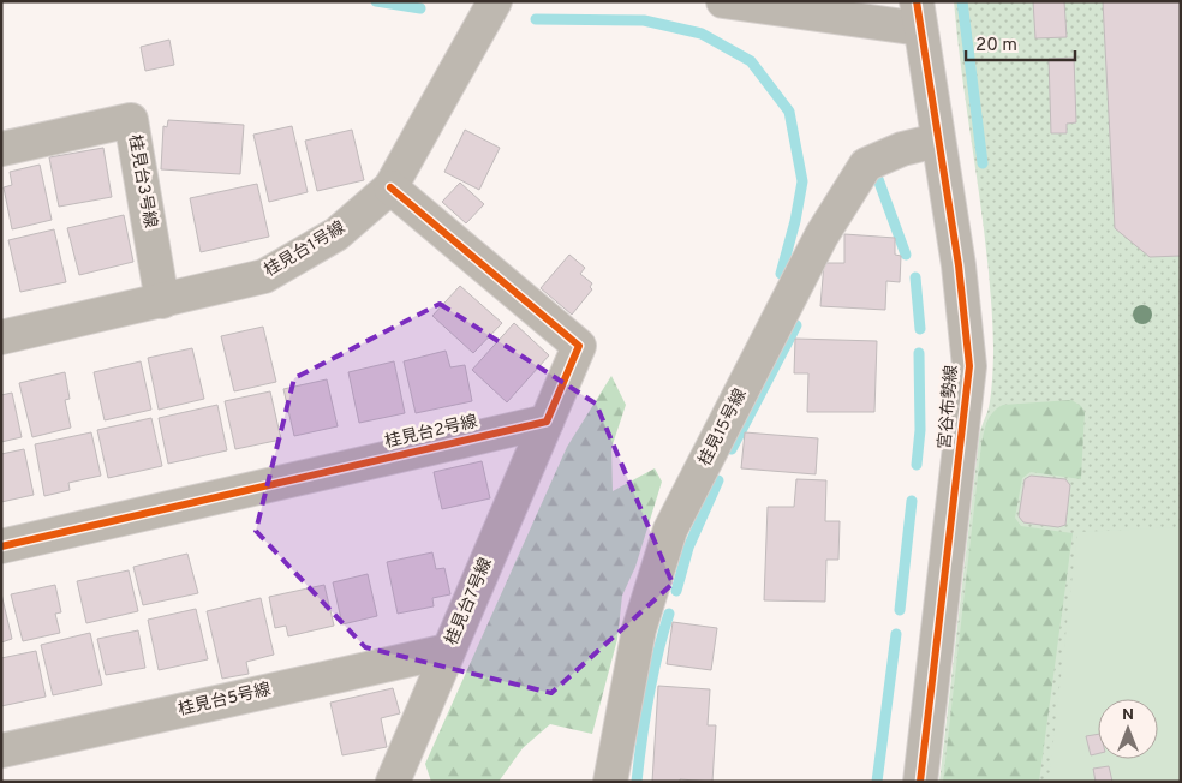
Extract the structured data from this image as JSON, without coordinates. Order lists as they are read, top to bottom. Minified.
{"streets":{"street":["桂見台3号線","桂見台1号線","宮谷布勢線","桂見15号線","桂見台2号線","桂見台7号線","桂見台5号線"]},"crossings":[["桂見台3号線","桂見台1号線"],["宮谷布勢線","桂見15号線"],["桂見台2号線","桂見台7号線"],["桂見台7号線","桂見台5号線"]],"scale_bar":"20 m","north":"top"}
